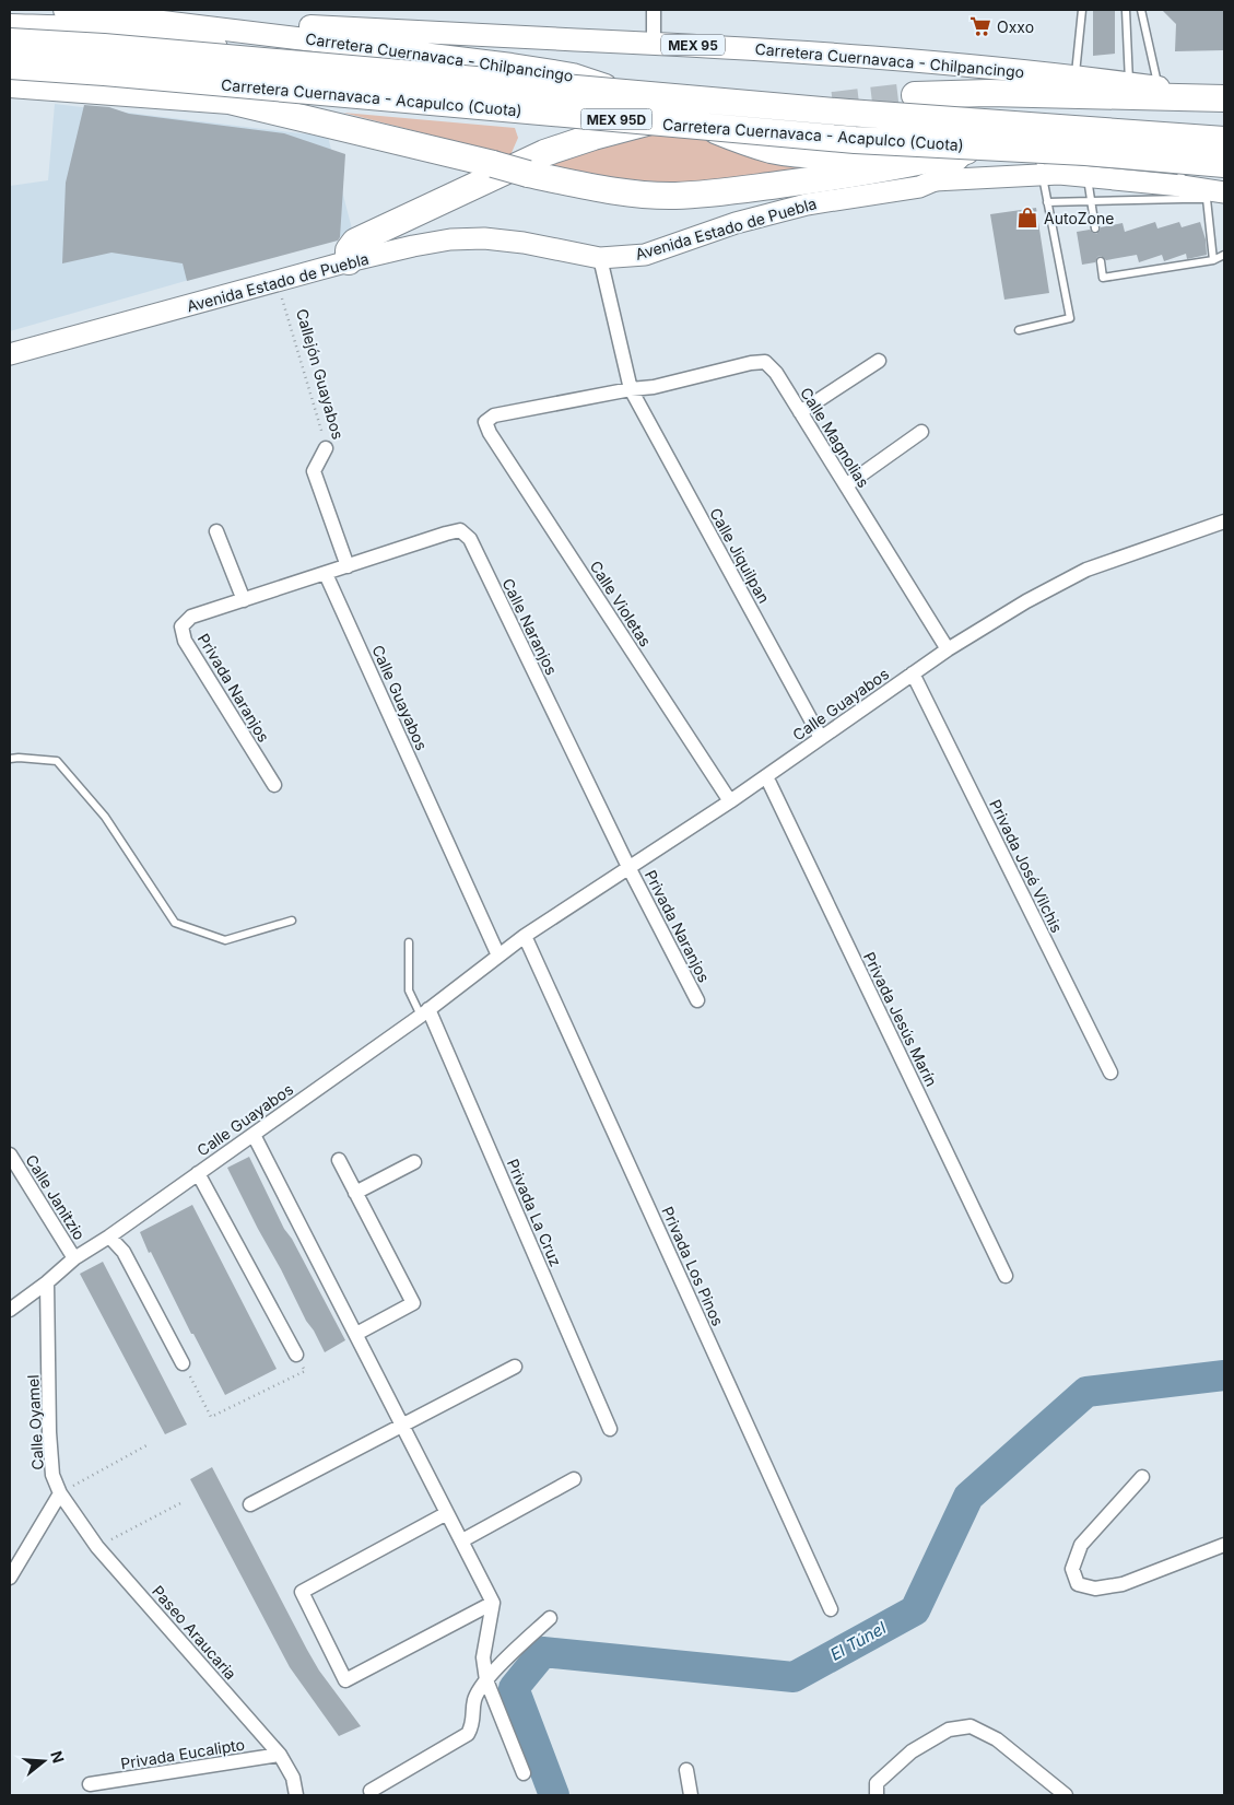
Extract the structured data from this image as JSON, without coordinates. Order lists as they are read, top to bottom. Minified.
{"streets":{"highway":["Carretera Cuernavaca - Acapulco (Cuota)","MEX 95D"],"main road":["MEX 95","Carretera Cuernavaca - Chilpancingo"],"street":["Avenida Estado de Puebla","Callejón Guayabos","Calle Magnolias","Calle Jiquilpan","Calle Violetas","Calle Naranjos","Privada Naranjos","Calle Guayabos","Privada José Vilchis","Privada Jesús Marín","Calle Janitzio","Privada La Cruz","Privada Los Pinos","Calle Oyamel","Paseo Araucaria","Privada Eucalipto"]},"crossings":[["Carretera Cuernavaca - Chilpancingo","Carretera Cuernavaca - Acapulco (Cuota)"],["Avenida Estado de Puebla","Callejón Guayabos"],["Avenida Estado de Puebla","Calle Jiquilpan"],["Callejón Guayabos","Calle Naranjos"],["Calle Magnolias","Calle Jiquilpan"],["Calle Magnolias","Calle Violetas"],["Calle Magnolias","Calle Guayabos"],["Calle Jiquilpan","Calle Violetas"],["Calle Jiquilpan","Calle Guayabos"],["Calle Violetas","Calle Guayabos"],["Calle Naranjos","Privada Naranjos"],["Calle Naranjos","Calle Guayabos"],["Privada Naranjos","Calle Guayabos"],["Calle Guayabos","Privada José Vilchis"],["Calle Guayabos","Privada Jesús Marín"],["Calle Guayabos","Calle Janitzio"],["Calle Guayabos","Privada La Cruz"],["Calle Guayabos","Privada Los Pinos"],["Calle Guayabos","Calle Oyamel"],["Calle Oyamel","Paseo Araucaria"],["Paseo Araucaria","Privada Eucalipto"]],"water":["El Túnel"],"places":{"supermarket":["Oxxo"],"shop":["AutoZone"]},"north":"right"}
